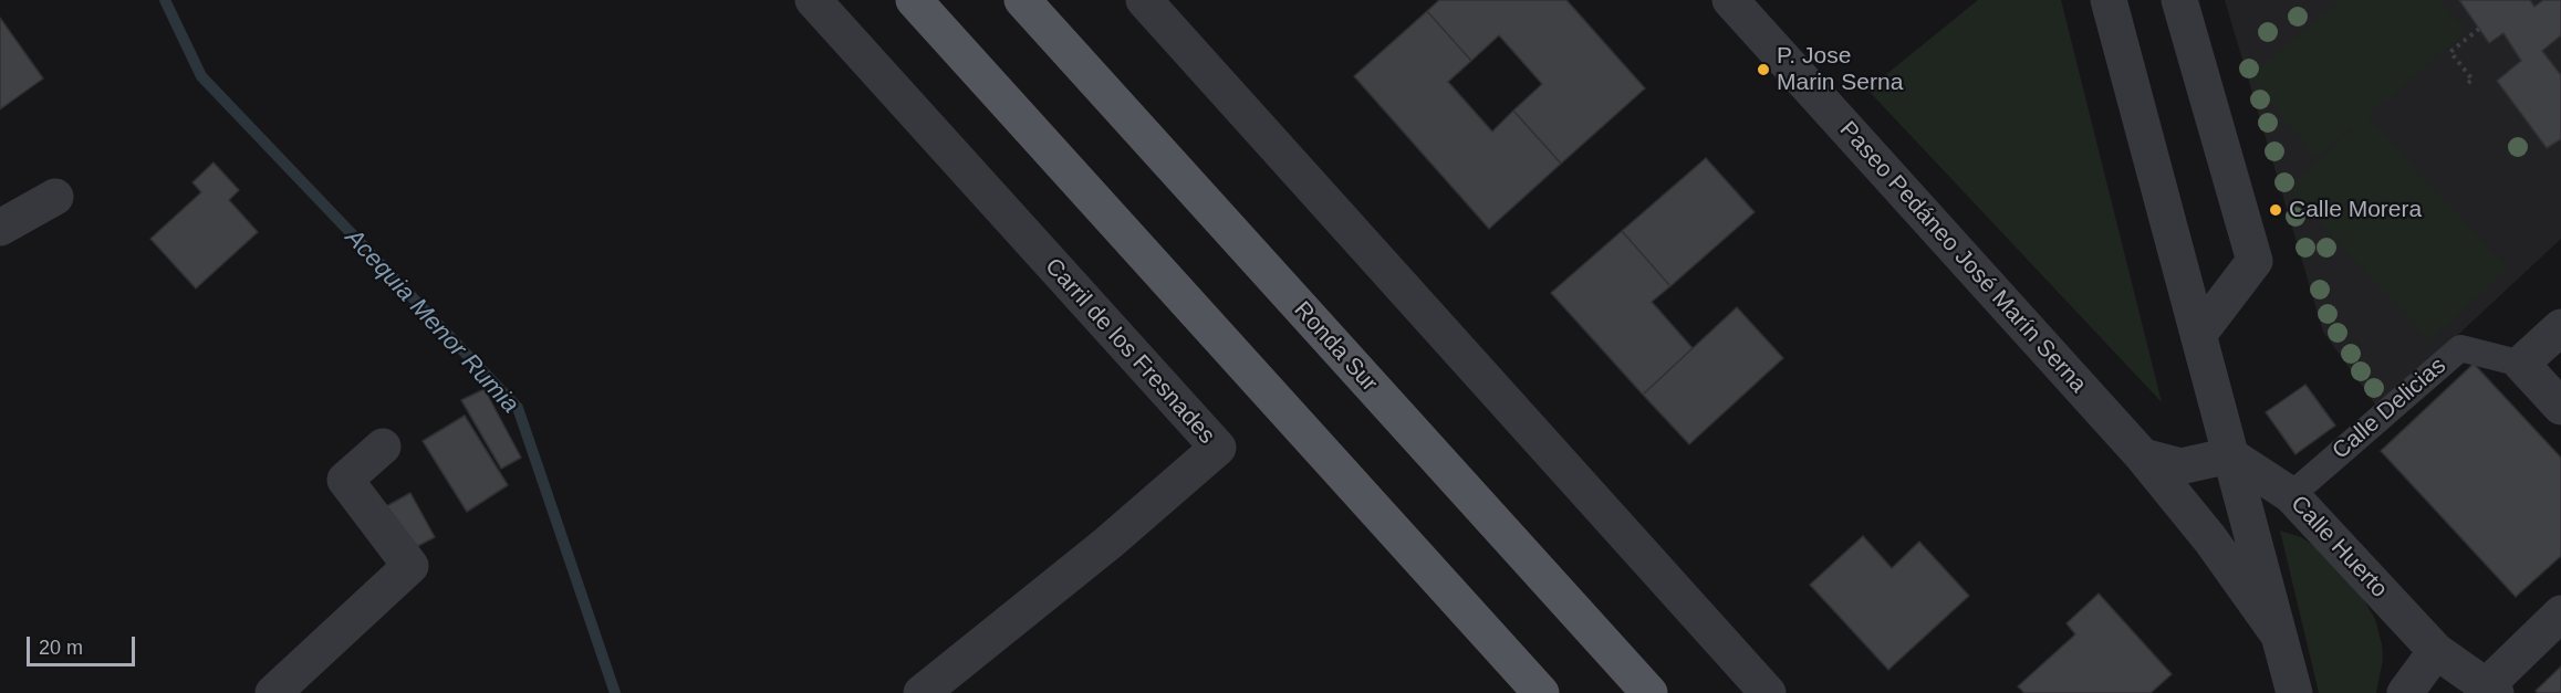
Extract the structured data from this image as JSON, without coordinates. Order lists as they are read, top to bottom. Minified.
{"streets":{"main road":["Ronda Sur"],"street":["Paseo Pedáneo José Marín Serna","Carril de los Fresnades","Calle Delicias","Calle Huerto"]},"crossings":[["Calle Delicias","Calle Huerto"]],"water":["Acequia Menor Rumia"],"places":["P. Jose Marin Serna","Calle Morera"],"scale_bar":"20 m"}
